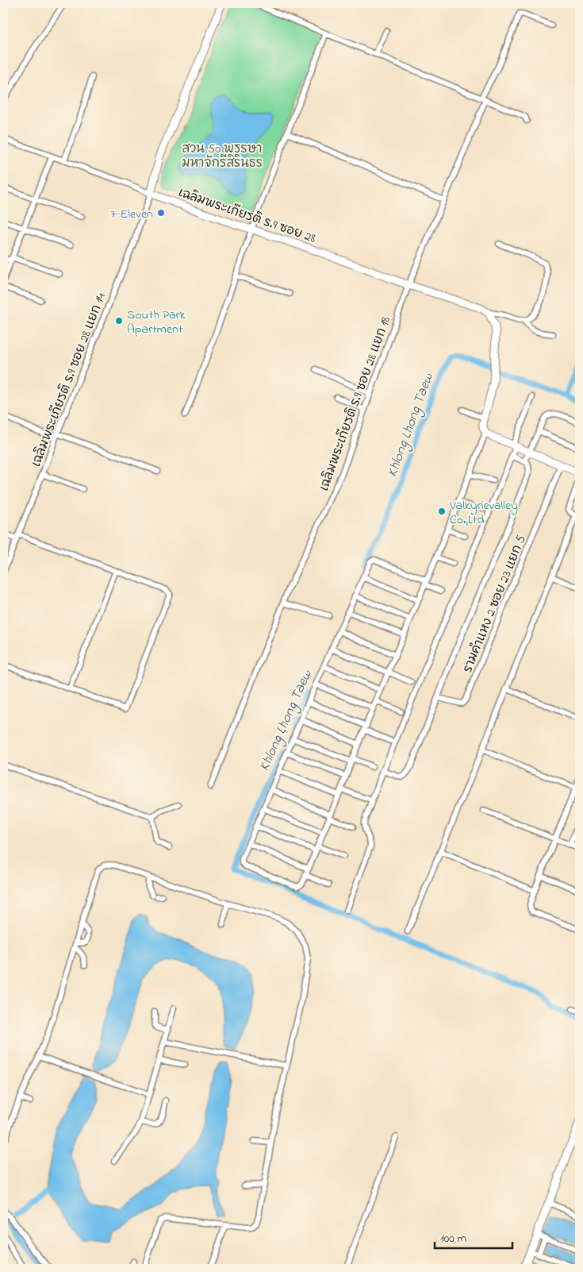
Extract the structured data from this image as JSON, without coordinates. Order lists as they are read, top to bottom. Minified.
{"streets":{"main road":["เฉลิมพระเกียรติ ร.9 ซอย 28"],"street":["เฉลิมพระเกียรติ ร.9 ซอย 28 แยก 14","เฉลิมพระเกียรติ ร.9 ซอย 28 แยก 18","รามคำแหง 2 ซอย 23 แยก 5"]},"crossings":[["เฉลิมพระเกียรติ ร.9 ซอย 28","เฉลิมพระเกียรติ ร.9 ซอย 28 แยก 14"],["เฉลิมพระเกียรติ ร.9 ซอย 28","เฉลิมพระเกียรติ ร.9 ซอย 28 แยก 18"]],"water":["Khlong Lhong Taew"],"parks":["สวน 50 พรรษา มหาจักรีสิรินธร"],"places":["7-Eleven","South Park Apartment","Valkyrievalley Co.,Ltd"],"scale_bar":"100 m"}
